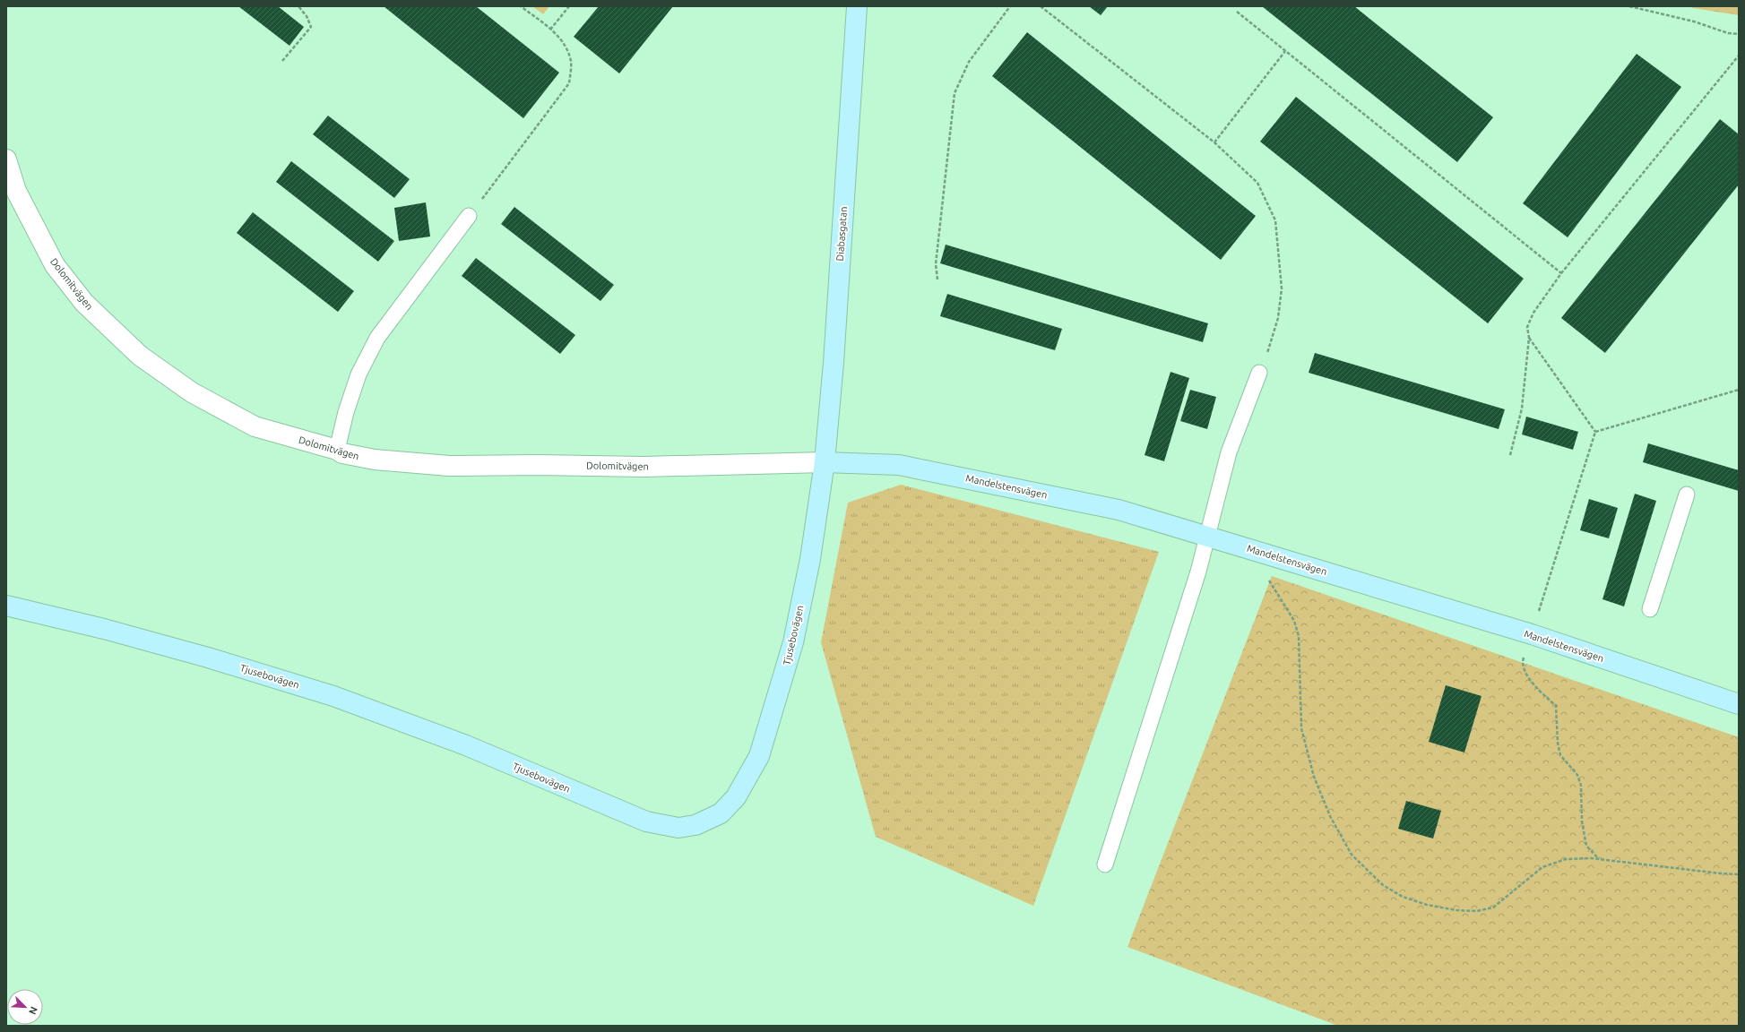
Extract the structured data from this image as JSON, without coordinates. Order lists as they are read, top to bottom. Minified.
{"streets":{"street":["Diabasgatan","Dolomitvägen","Mandelstensvägen","Tjusebovägen"]},"crossings":[["Diabasgatan","Dolomitvägen"],["Diabasgatan","Mandelstensvägen"],["Diabasgatan","Tjusebovägen"],["Dolomitvägen","Mandelstensvägen"],["Dolomitvägen","Tjusebovägen"],["Mandelstensvägen","Tjusebovägen"]],"north":"bottom right"}
